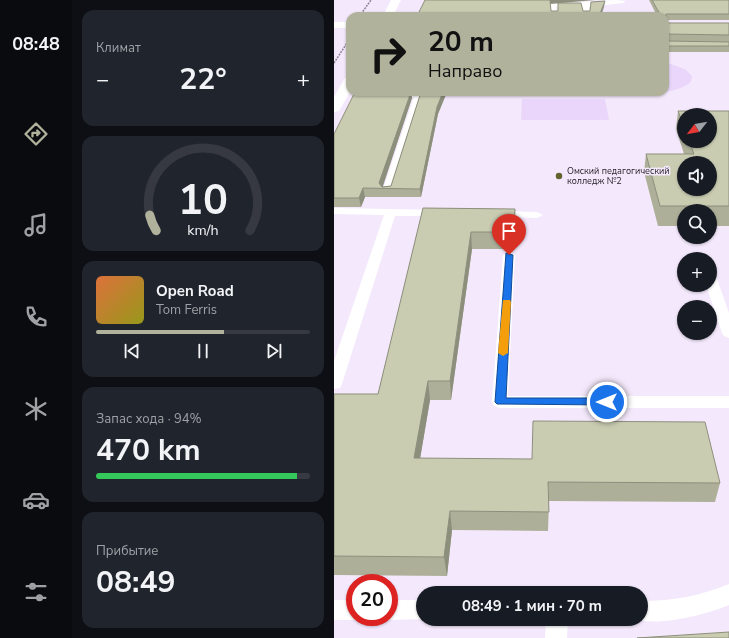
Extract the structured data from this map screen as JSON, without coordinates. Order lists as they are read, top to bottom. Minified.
{"places":["Омский педагогический колледж №2"],"north":"bottom left","page":{"tabs":"08:48","tile":["Климат",["Запас хода · 94%","470 km"],["Прибытие","08:49"]],"turn":["20 m","Направо"],"heat":["−","22°","+"],"map_buttons":["+","−"],"song":["Open Road","Tom Ferris"],"limit":"20","trip":"08:49 · 1 мин · 70 m","gauge":["10","km/h"]}}
